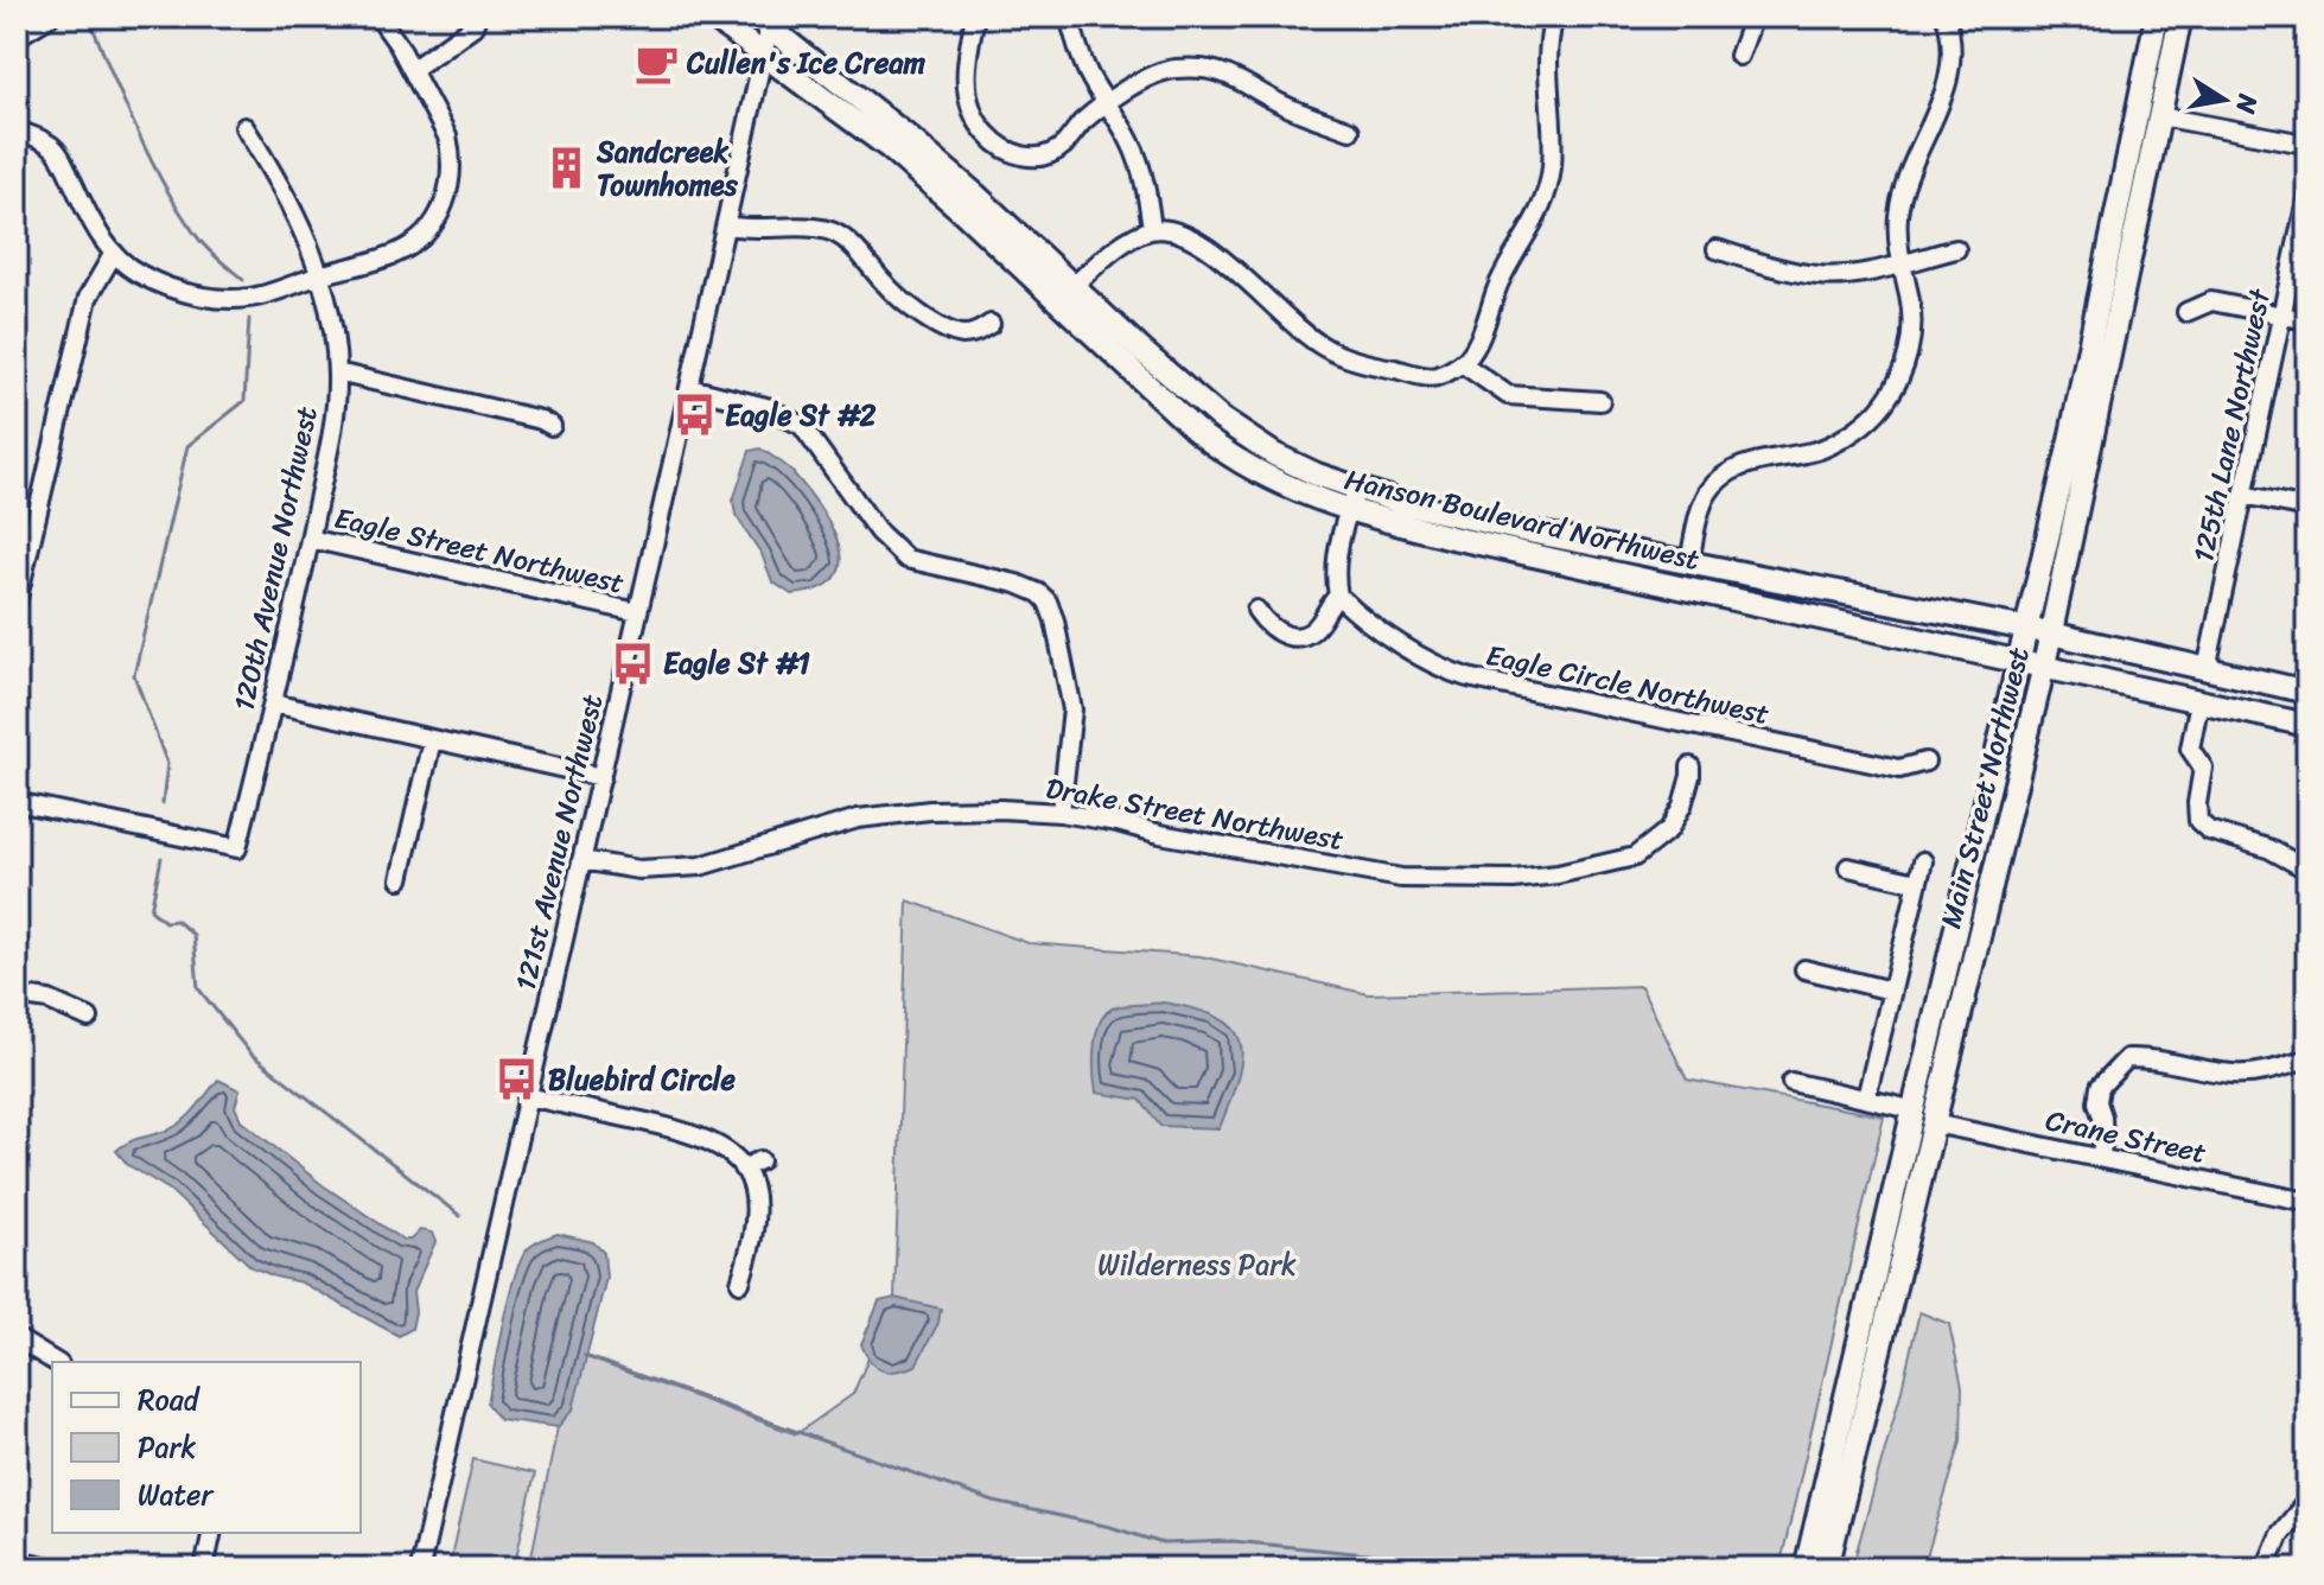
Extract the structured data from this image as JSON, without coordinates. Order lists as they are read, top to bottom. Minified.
{"streets":{"main road":["Hanson Boulevard Northwest","Main Street Northwest"],"street":["125th Lane Northwest","Eagle Street Northwest","120th Avenue Northwest","Eagle Circle Northwest","Drake Street Northwest","121st Avenue Northwest","Crane Street"]},"crossings":[["125th Lane Northwest","Hanson Boulevard Northwest"],["Hanson Boulevard Northwest","Main Street Northwest"],["Hanson Boulevard Northwest","121st Avenue Northwest"],["Eagle Street Northwest","120th Avenue Northwest"],["Eagle Street Northwest","121st Avenue Northwest"],["Main Street Northwest","Crane Street"],["Drake Street Northwest","121st Avenue Northwest"]],"parks":["Wilderness Park"],"places":{"cafe":["Cullen's Ice Cream"],"building":["Sandcreek Townhomes"],"bus stop":["Eagle St #2","Eagle St #1","Bluebird Circle"]},"legend":["Road","Park","Water"],"north":"right"}
